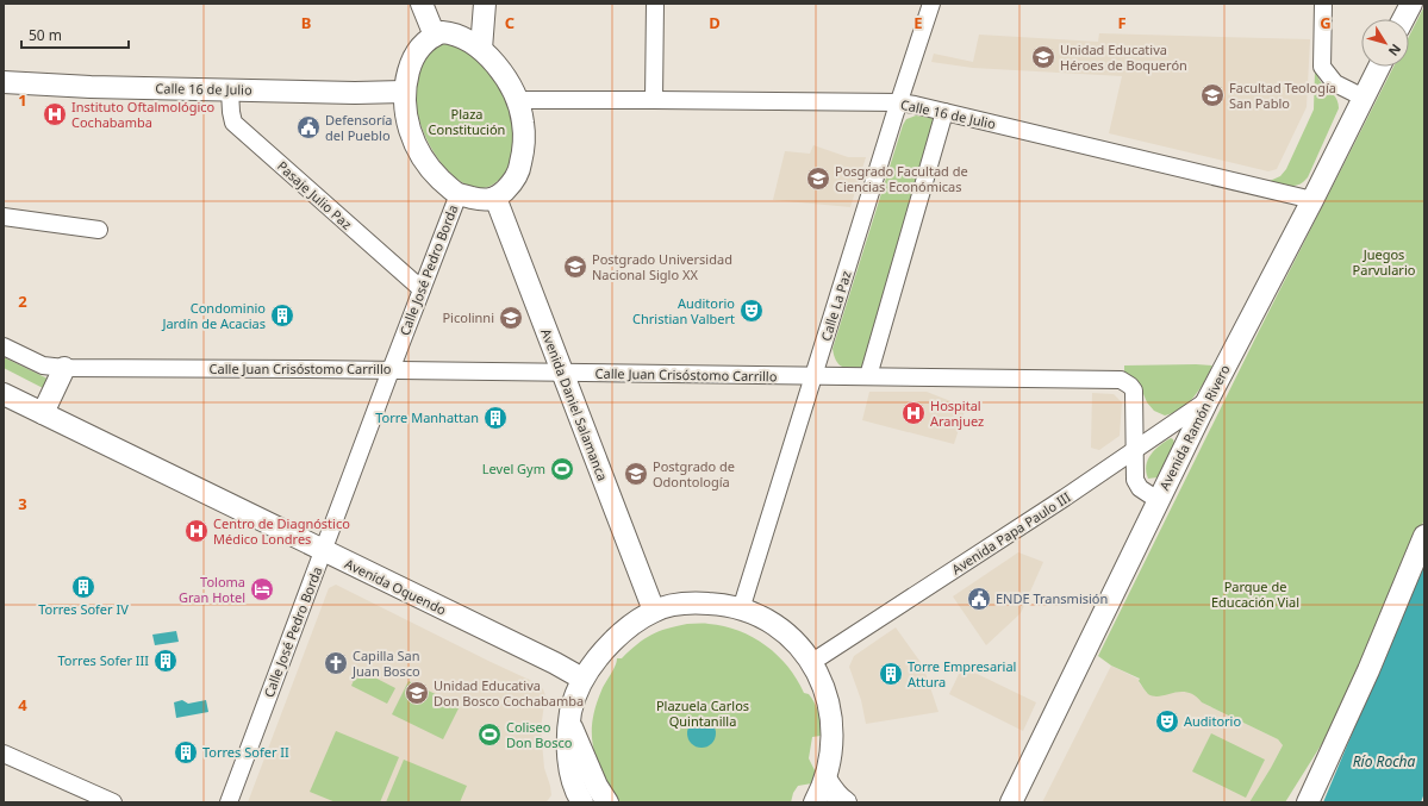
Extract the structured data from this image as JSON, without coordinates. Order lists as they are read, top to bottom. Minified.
{"streets":{"main road":["Calle 16 de Julio","Avenida Daniel Salamanca","Avenida Ramón Rivero","Avenida Oquendo"],"street":["Pasaje Julio Paz","Calle José Pedro Borda","Calle La Paz","Calle Juan Crisóstomo Carrillo","Avenida Papa Paulo III"]},"crossings":[["Calle 16 de Julio","Pasaje Julio Paz"],["Calle 16 de Julio","Calle José Pedro Borda"],["Calle 16 de Julio","Calle La Paz"],["Calle 16 de Julio","Avenida Daniel Salamanca"],["Calle 16 de Julio","Avenida Ramón Rivero"],["Pasaje Julio Paz","Calle José Pedro Borda"],["Calle José Pedro Borda","Calle Juan Crisóstomo Carrillo"],["Calle José Pedro Borda","Avenida Daniel Salamanca"],["Calle José Pedro Borda","Avenida Oquendo"],["Calle La Paz","Calle Juan Crisóstomo Carrillo"],["Calle Juan Crisóstomo Carrillo","Avenida Daniel Salamanca"],["Calle Juan Crisóstomo Carrillo","Avenida Ramón Rivero"],["Calle Juan Crisóstomo Carrillo","Avenida Papa Paulo III"],["Avenida Ramón Rivero","Avenida Papa Paulo III"]],"water":["Río Rocha"],"parks":["Plaza Constitución","Juegos Parvulario","Parque de Educación Vial","Plazuela Carlos Quintanilla"],"places":{"school or university":["Unidad Educativa Héroes de Boquerón","Facultad Teología San Pablo","Posgrado Facultad de Ciencias Económicas","Postgrado Universidad Nacional Siglo XX","Picolinni","Postgrado de Odontología","Unidad Educativa Don Bosco Cochabamba"],"hospital":["Instituto Oftalmológico Cochabamba","Hospital Aranjuez","Centro de Diagnóstico Médico Londres"],"public building":["Defensoría del Pueblo","ENDE Transmisión"],"theatre":["Auditorio Christian Valbert","Auditorio"],"building":["Condominio Jardín de Acacias","Torre Manhattan","Torres Sofer IV","Torres Sofer III","Torre Empresarial Attura","Torres Sofer II"],"sports":["Level Gym","Coliseo Don Bosco"],"hotel":["Toloma Gran Hotel"],"church":["Capilla San Juan Bosco"]},"scale_bar":"50 m","north":"bottom right","grid":{"columns":["B","C","D","E","F","G"],"rows":["1","2","3","4"]}}
